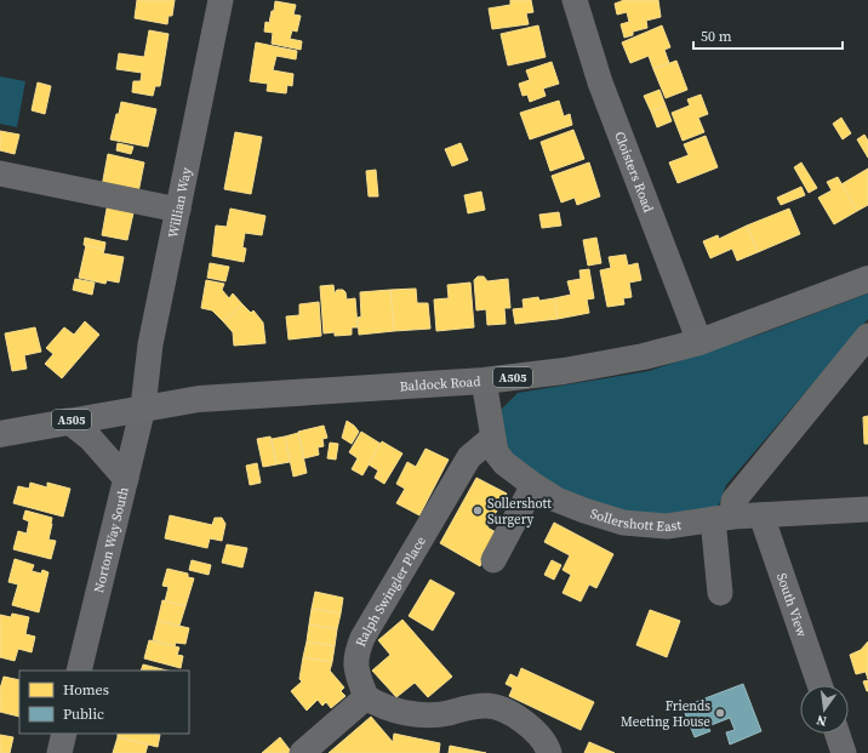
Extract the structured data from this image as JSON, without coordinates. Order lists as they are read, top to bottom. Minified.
{"streets":{"main road":["A505","Baldock Road"],"street":["Cloisters Road","Willian Way","Sollershott East","Norton Way South","Ralph Swingler Place","South View"]},"crossings":[["Cloisters Road","Baldock Road"],["Willian Way","Baldock Road"],["Willian Way","Norton Way South"],["Baldock Road","Sollershott East"],["Baldock Road","Norton Way South"],["Sollershott East","Ralph Swingler Place"],["Sollershott East","South View"]],"places":["Sollershott Surgery","Friends Meeting House"],"legend":["Homes","Public"],"scale_bar":"50 m","north":"bottom"}
